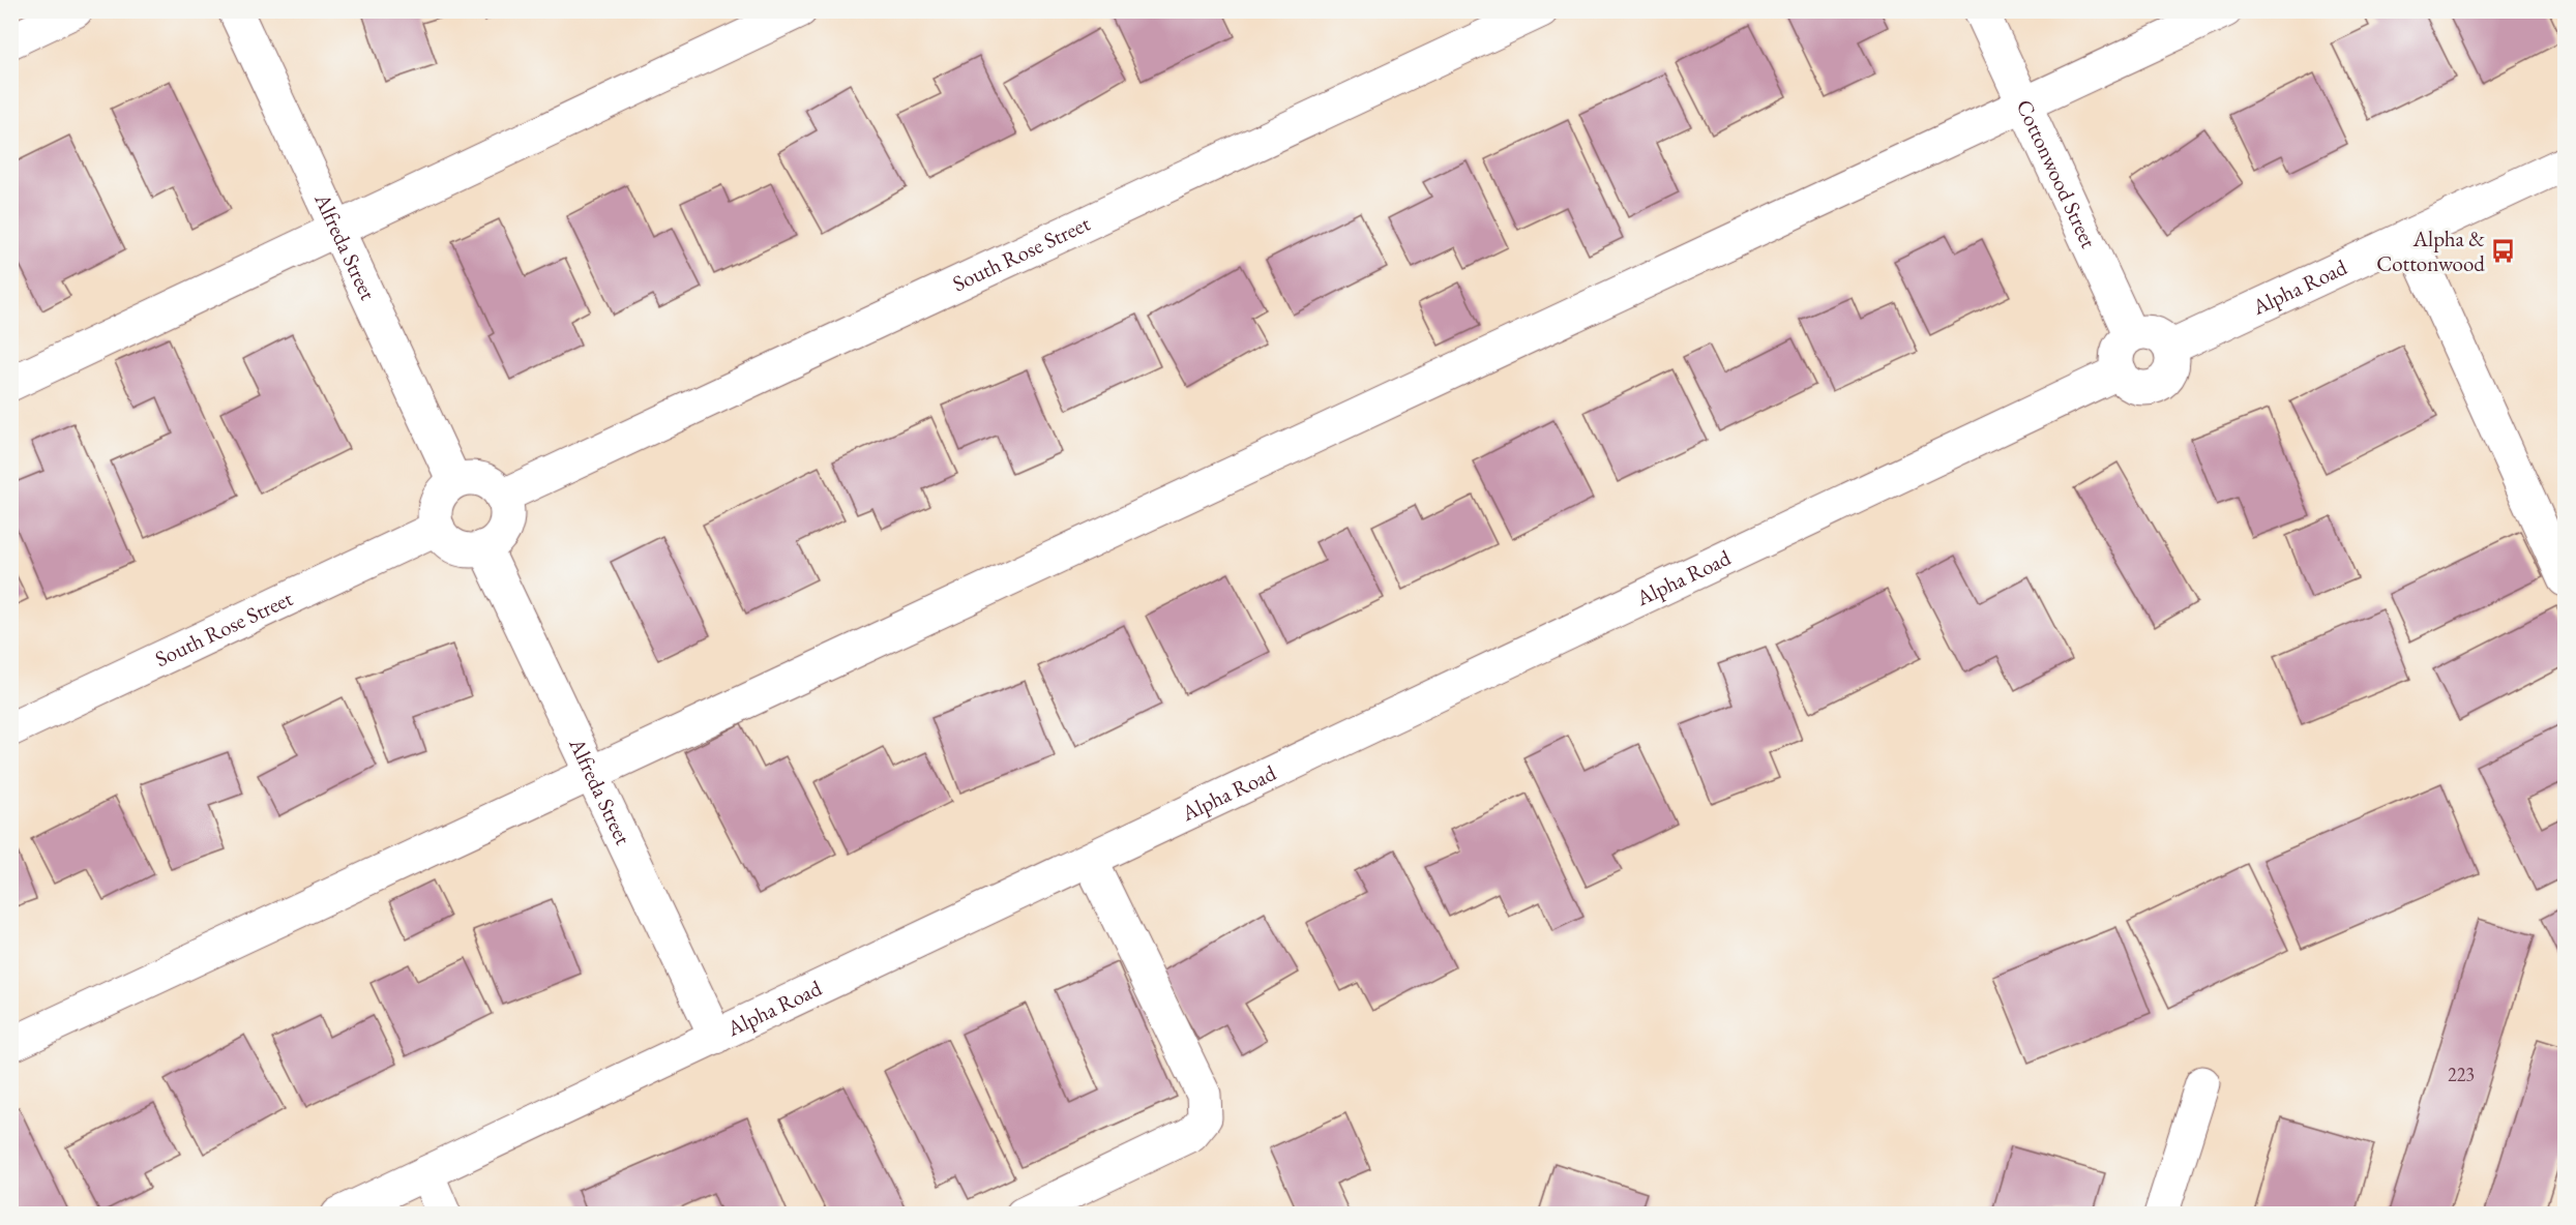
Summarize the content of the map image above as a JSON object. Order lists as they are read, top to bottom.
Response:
{
  "streets": {
    "street": [
      "Cottonwood Street",
      "Alfreda Street",
      "South Rose Street",
      "Alpha Road"
    ]
  },
  "crossings": [
    ["Cottonwood Street", "Alpha Road"],
    ["Alfreda Street", "South Rose Street"],
    ["Alfreda Street", "Alpha Road"]
  ],
  "places": {
    "bus stop": ["Alpha & Cottonwood"]
  },
  "house_numbers": ["223"]
}
